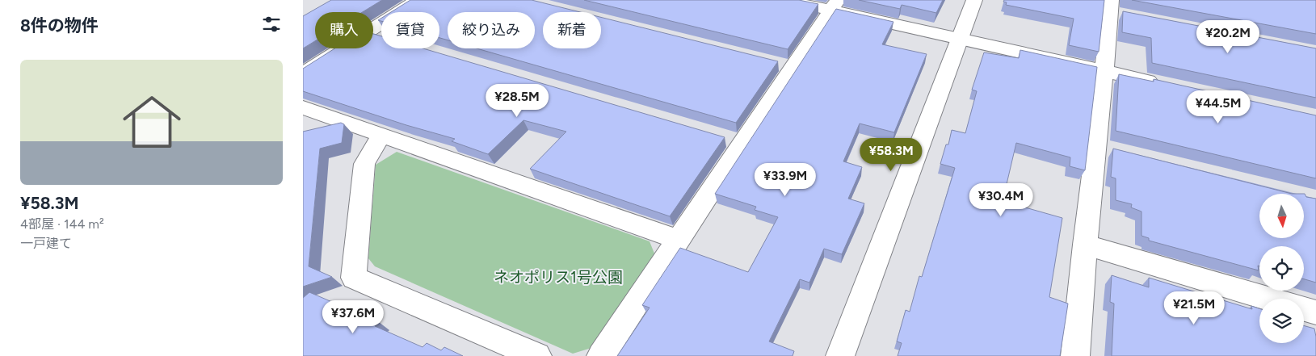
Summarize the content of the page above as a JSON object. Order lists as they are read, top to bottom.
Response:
{
  "parks": ["ネオポリス1号公園"],
  "north": "bottom",
  "page": {
    "heading": "8件の物件",
    "chip": [
      "購入",
      "賃貸",
      "絞り込み",
      "新着"
    ],
    "price": [
      "¥20.2M",
      "¥28.5M",
      "¥44.5M",
      "¥58.3M",
      "¥33.9M",
      "¥30.4M",
      "¥21.5M",
      "¥37.6M"
    ],
    "list": [
      {
        "name": "¥58.3M",
        "note": "4部屋 · 144 m² · 一戸建て"
      }
    ]
  }
}
